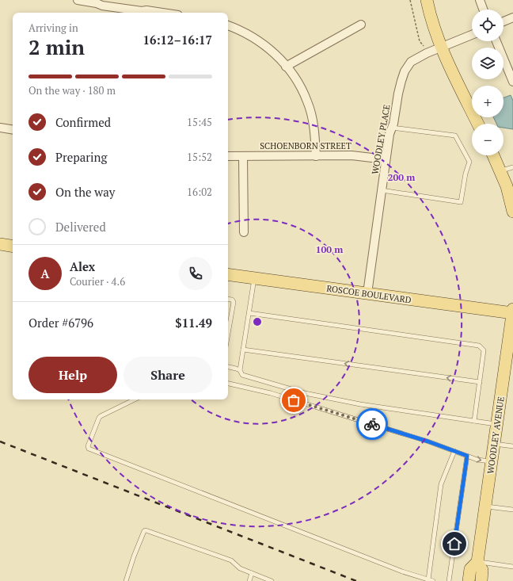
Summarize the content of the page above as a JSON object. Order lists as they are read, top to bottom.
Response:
{
  "streets": {
    "main road": ["ROSCOE BOULEVARD", "WOODLEY AVENUE"],
    "street": ["WOODLEY PLACE", "SCHOENBORN STREET"]
  },
  "crossings": [
    ["WOODLEY PLACE", "SCHOENBORN STREET"],
    ["WOODLEY PLACE", "ROSCOE BOULEVARD"],
    ["ROSCOE BOULEVARD", "WOODLEY AVENUE"]
  ],
  "page": {
    "map_buttons": ["+", "−"],
    "heading": ["2 min", "Arriving in", "16:12–16:17"],
    "panel": [
      "Alex",
      "Courier · 4.6",
      "Order #6796",
      "$11.49"
    ],
    "bar": "On the way · 180 m",
    "list": [
      ["Confirmed", "15:45"],
      ["Preparing", "15:52"],
      ["On the way", "16:02"],
      "Delivered"
    ],
    "round": "A",
    "buttons": ["Help", "Share"]
  },
  "rings": ["200 m", "100 m"]
}
